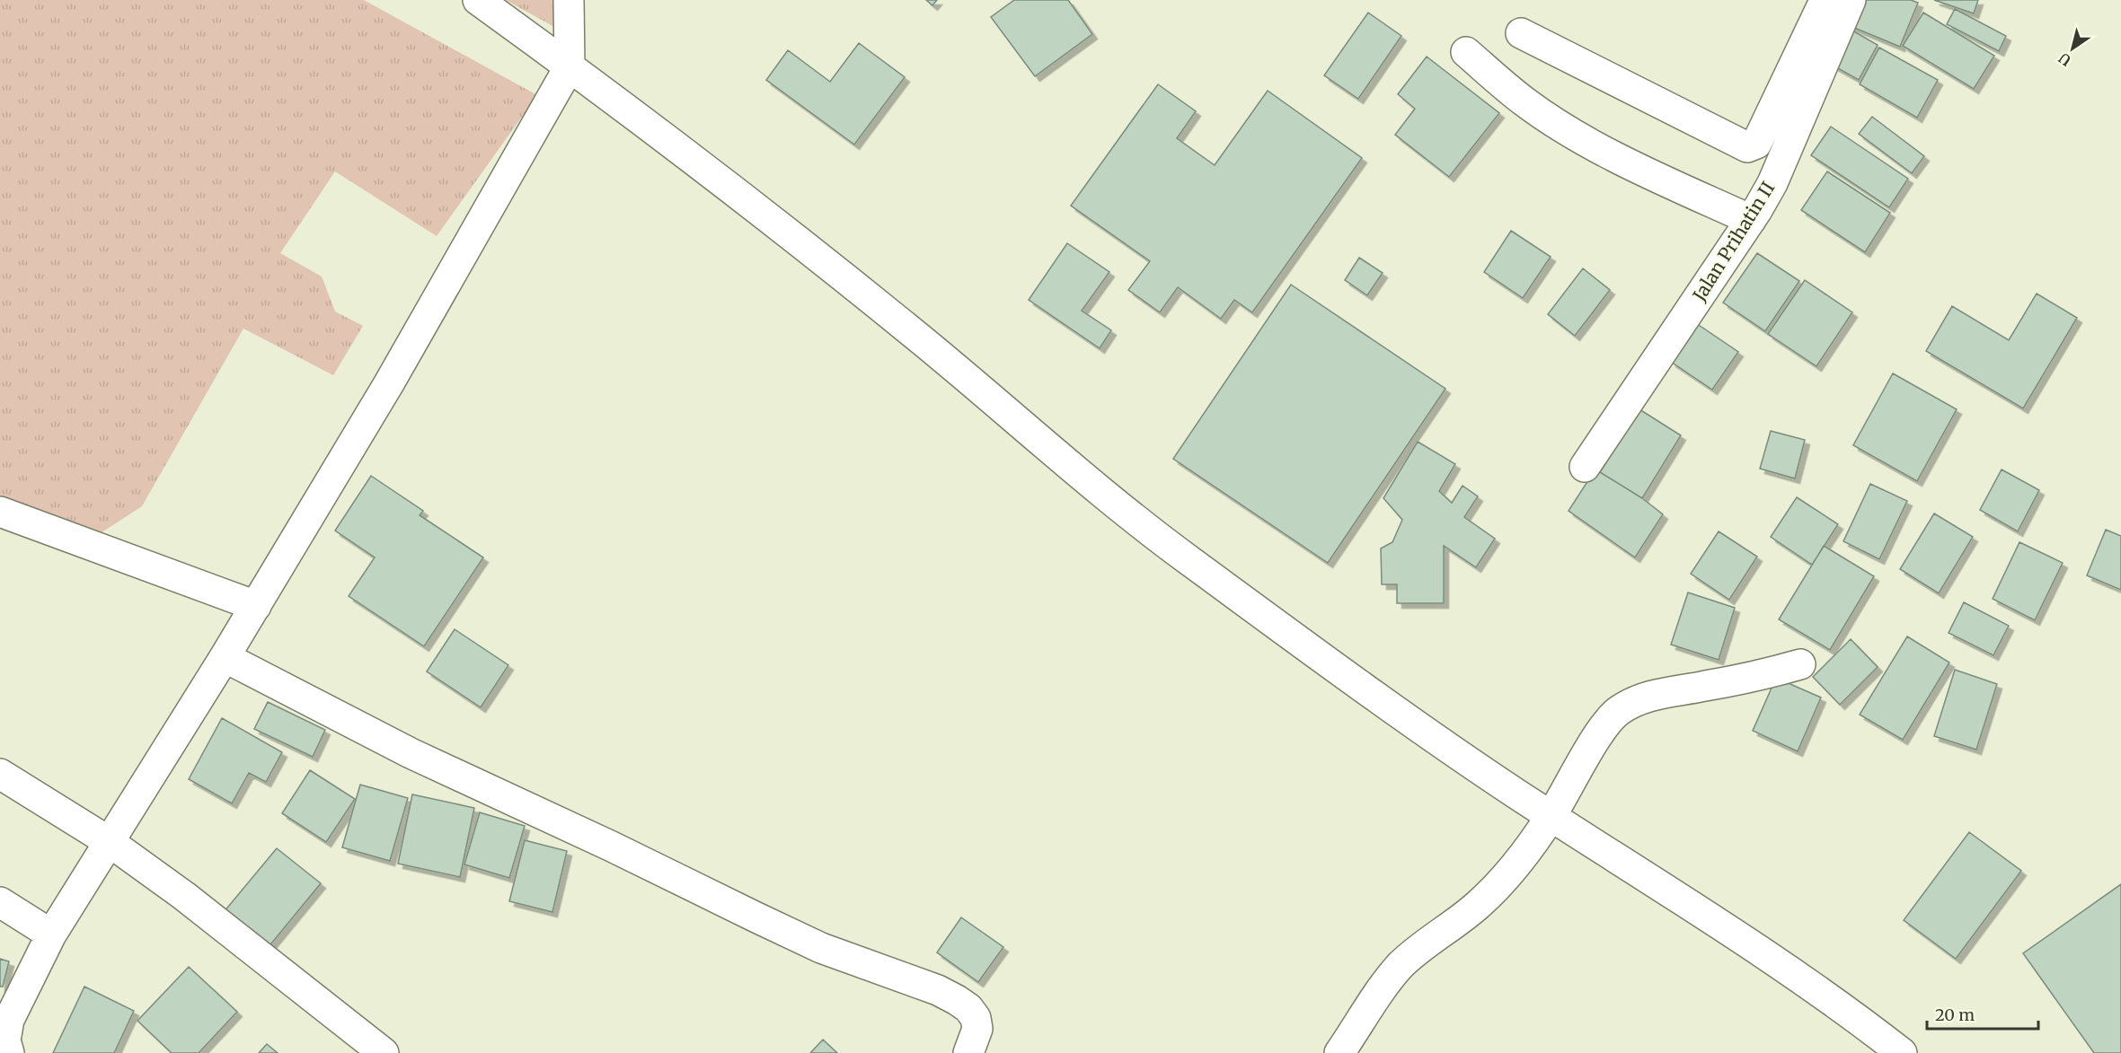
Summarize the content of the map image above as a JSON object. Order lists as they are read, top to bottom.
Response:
{
  "streets": {
    "street": ["Jalan Prihatin II"]
  },
  "scale_bar": "20 m",
  "north": "bottom left"
}
